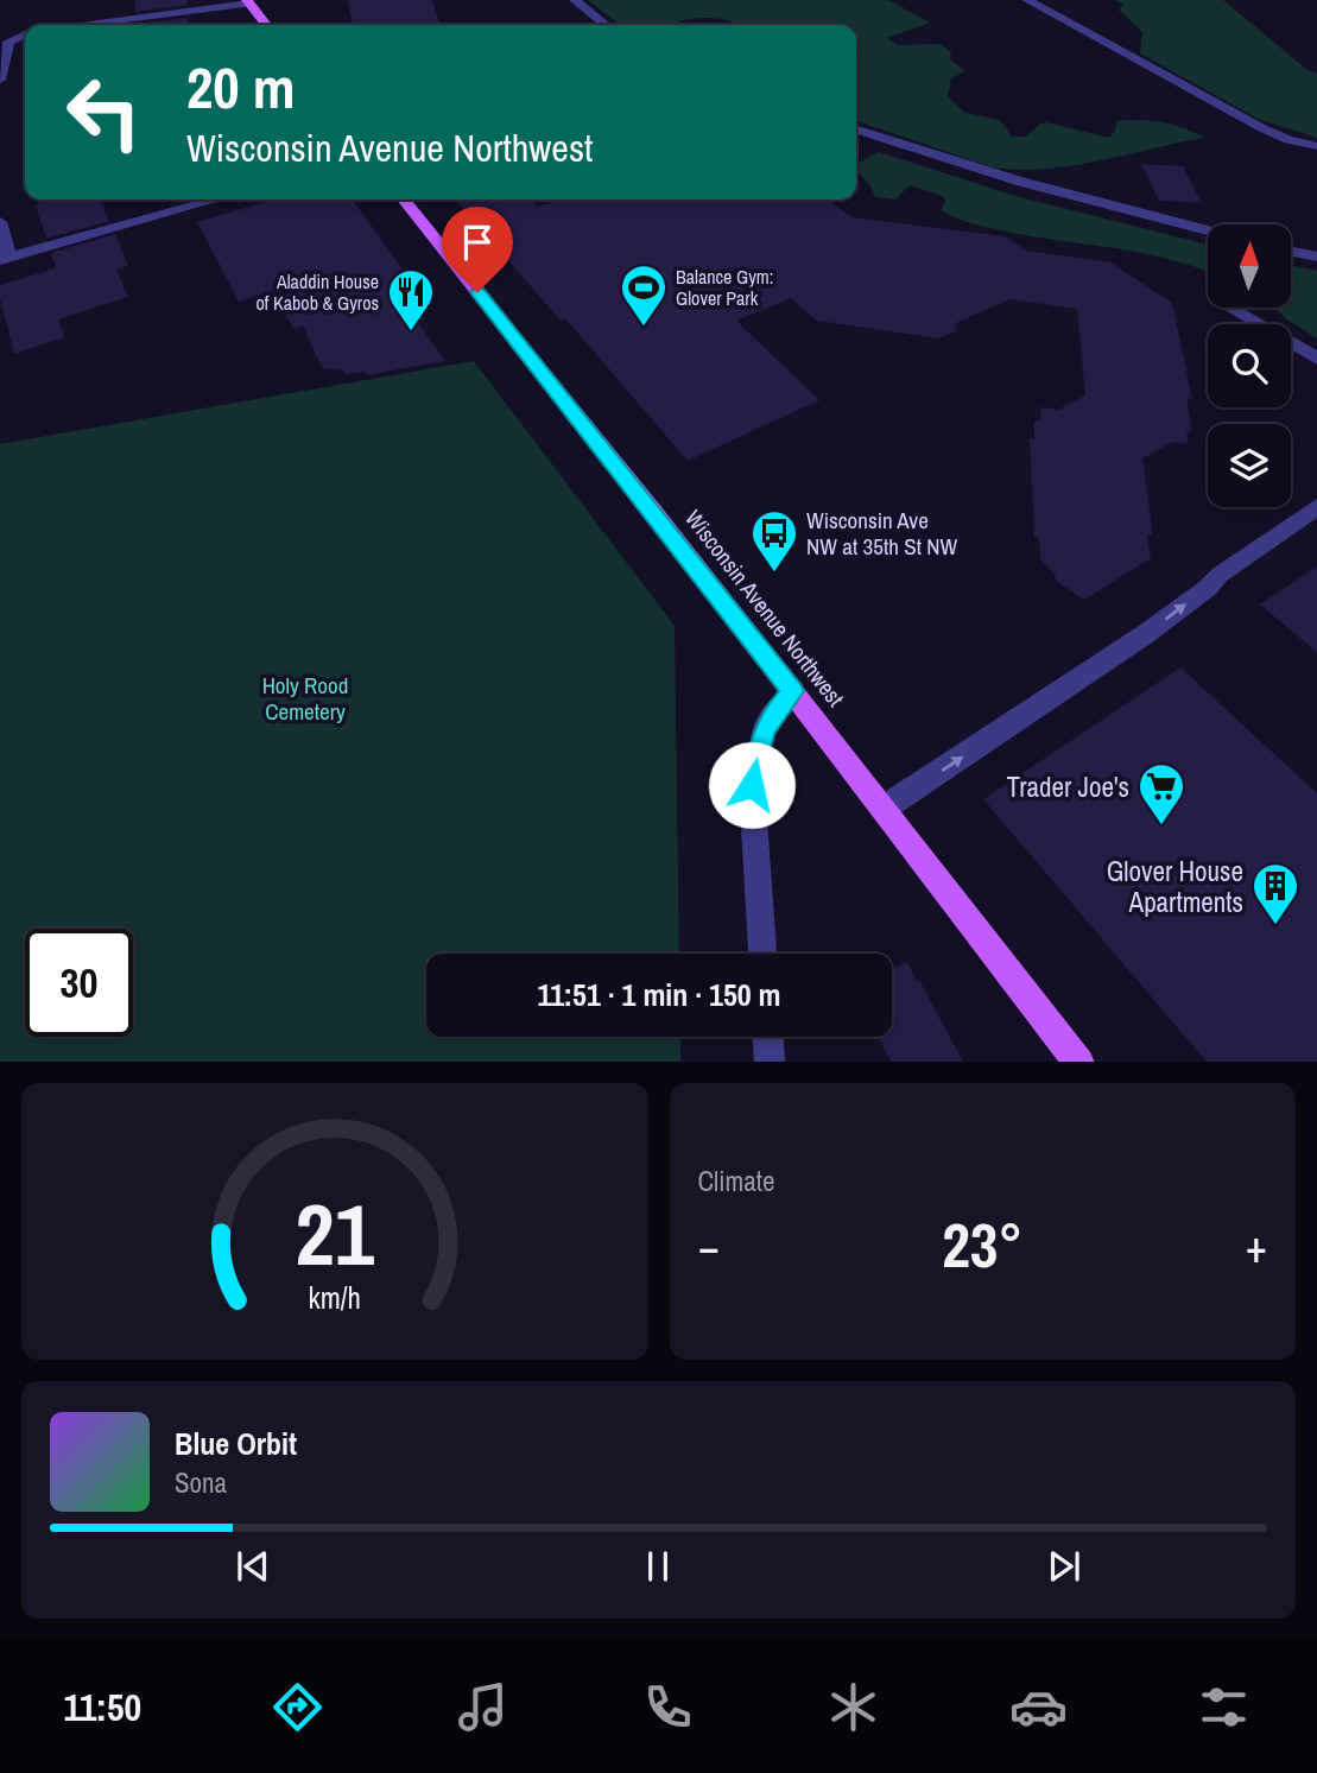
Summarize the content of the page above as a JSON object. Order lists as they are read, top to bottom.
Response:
{
  "streets": {
    "main road": ["Wisconsin Avenue Northwest"]
  },
  "parks": ["Holy Rood Cemetery"],
  "places": {
    "sports": ["Balance Gym: Glover Park"],
    "restaurant": ["Aladdin House of Kabob & Gyros"],
    "bus stop": ["Wisconsin Ave NW at 35th St NW"],
    "supermarket": ["Trader Joe's"],
    "building": ["Glover House Apartments"]
  },
  "north": "top",
  "page": {
    "turn": ["20 m", "Wisconsin Avenue Northwest"],
    "limit": "30",
    "trip": "11:51 · 1 min · 150 m",
    "tile": "Climate",
    "heat": ["−", "23°", "+"],
    "song": ["Blue Orbit", "Sona"],
    "tabs": "11:50",
    "gauge": ["21", "km/h"]
  }
}
